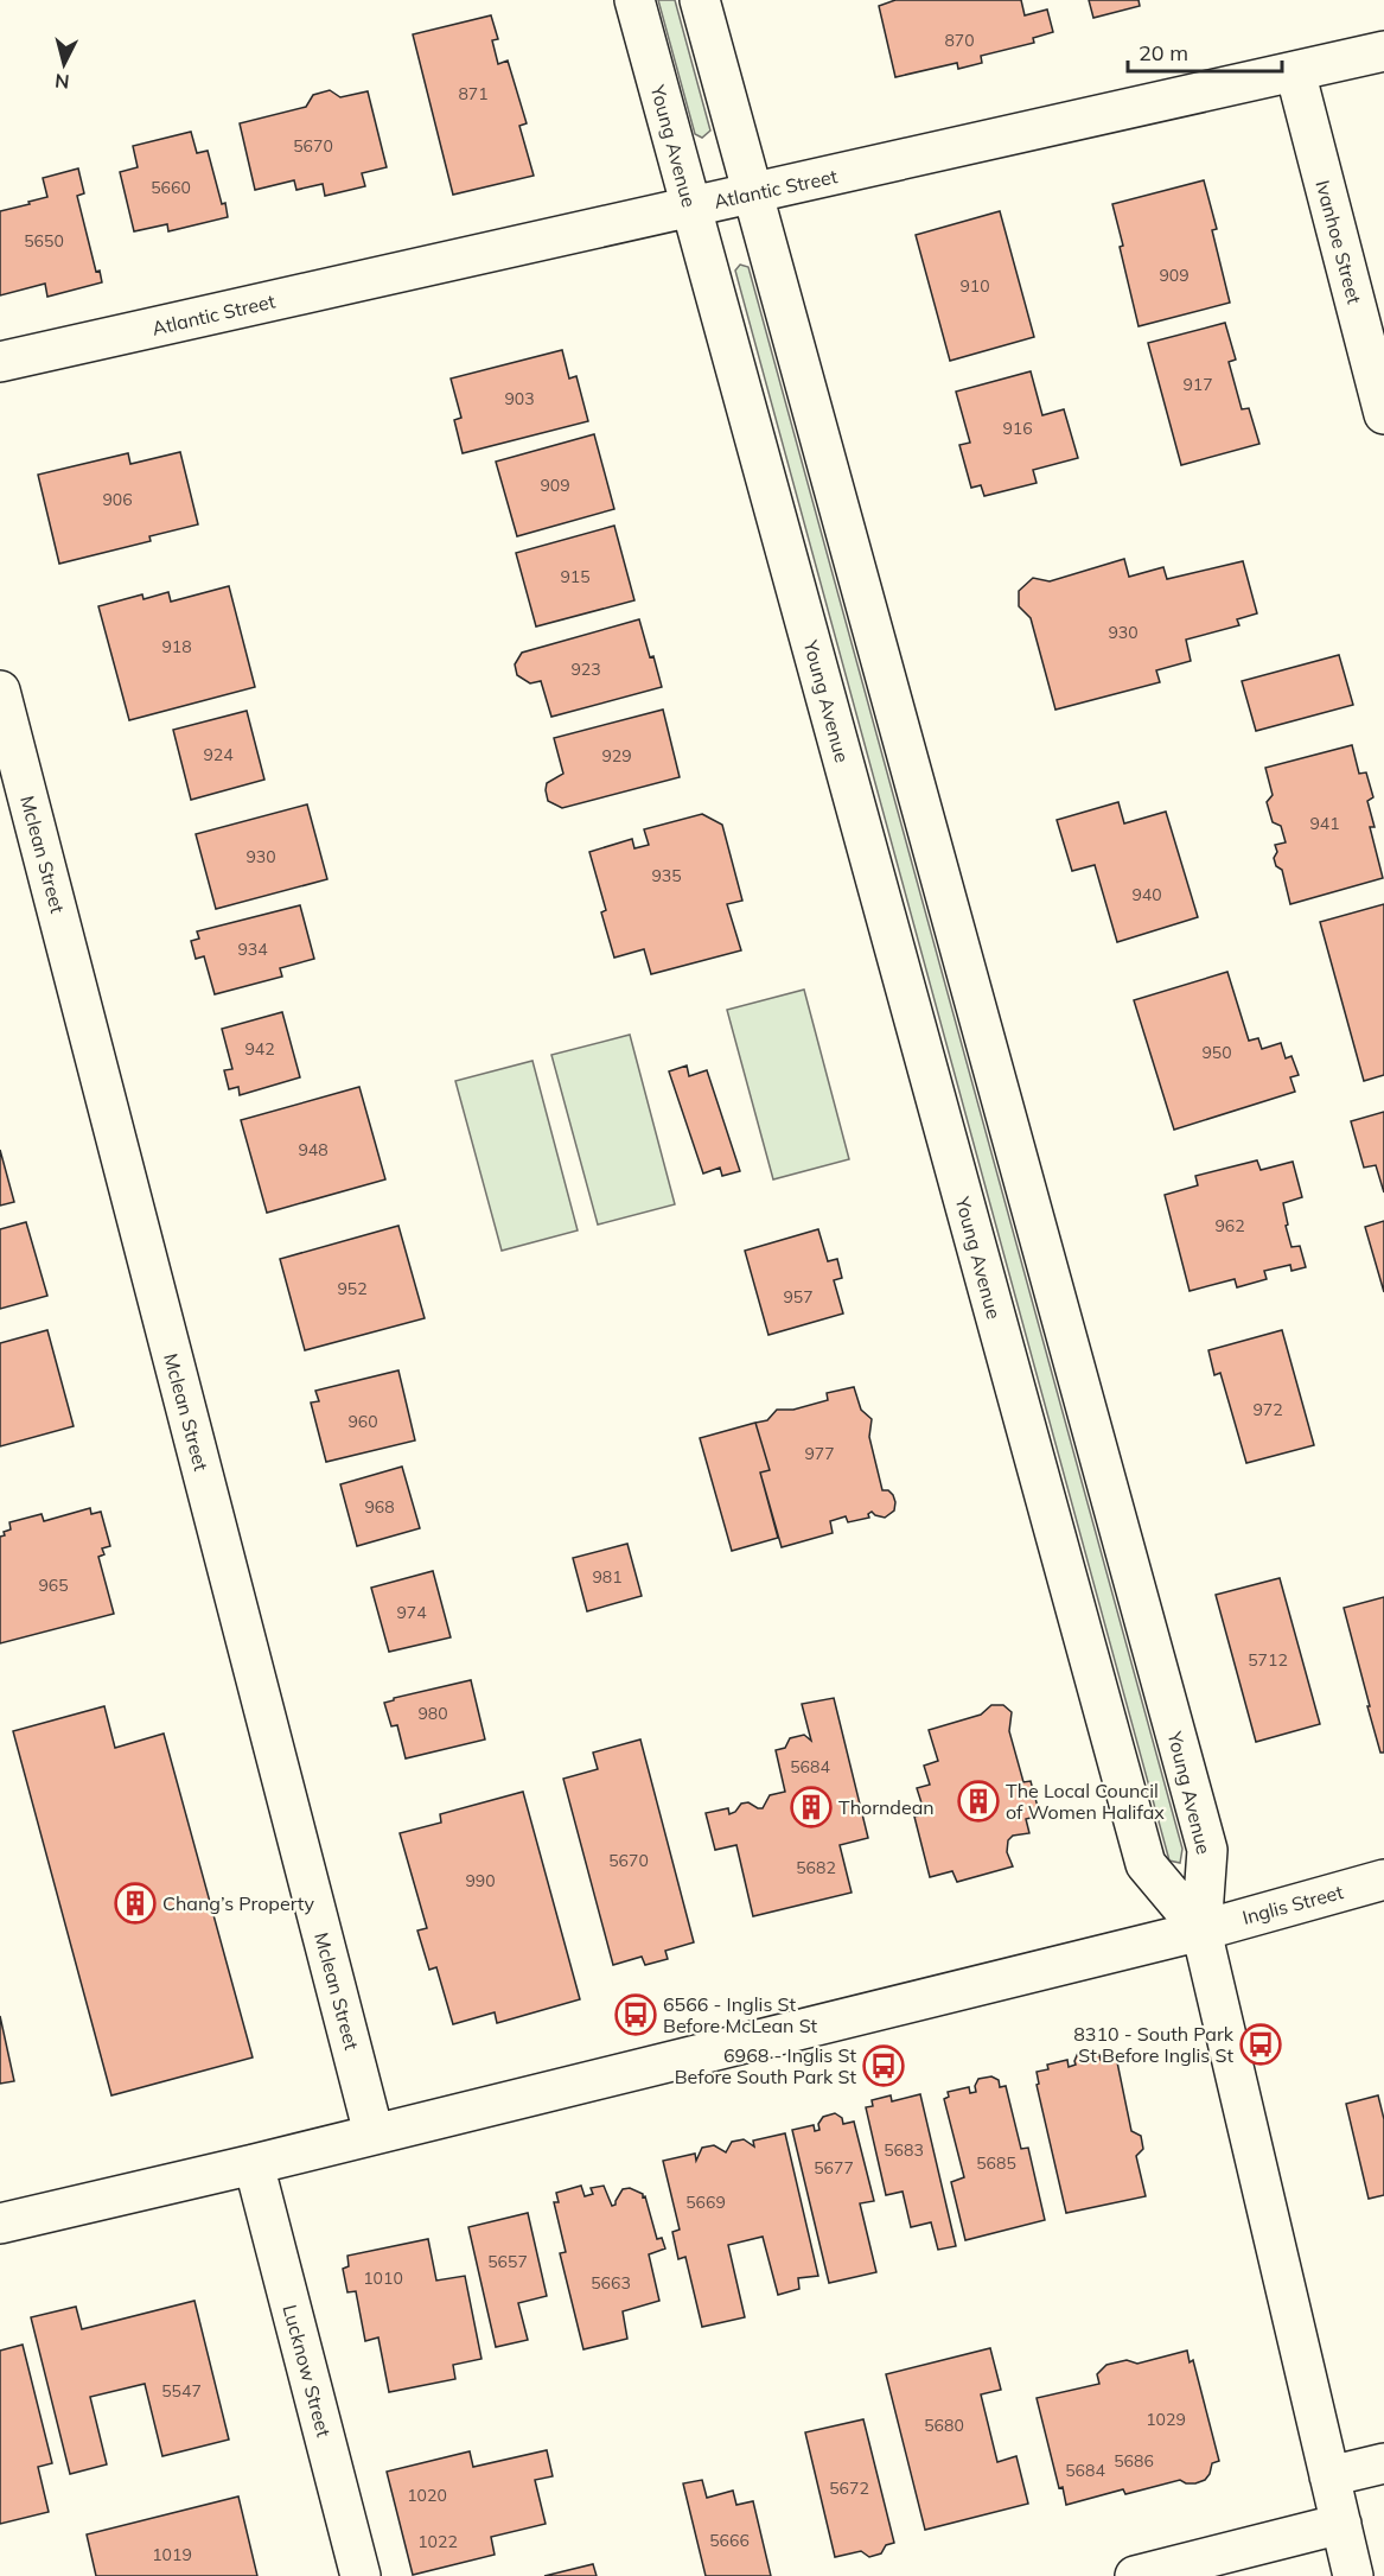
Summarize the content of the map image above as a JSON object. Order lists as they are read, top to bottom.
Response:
{
  "streets": {
    "street": [
      "Young Avenue",
      "Atlantic Street",
      "Ivanhoe Street",
      "Mclean Street",
      "Inglis Street",
      "Lucknow Street"
    ]
  },
  "crossings": [
    ["Young Avenue", "Atlantic Street"],
    ["Young Avenue", "Inglis Street"],
    ["Atlantic Street", "Ivanhoe Street"],
    ["Mclean Street", "Inglis Street"],
    ["Inglis Street", "Lucknow Street"]
  ],
  "places": {
    "building": ["The Local Council of Women Halifax", "Thorndean", "Chang’s Property"],
    "bus stop": ["6566 - Inglis St Before McLean St", "8310 - South Park St Before Inglis St", "6968 - Inglis St Before South Park St"]
  },
  "house_numbers": [
    "870",
    "871",
    "5670",
    "5660",
    "5650",
    "909",
    "910",
    "917",
    "903",
    "916",
    "909",
    "906",
    "915",
    "930",
    "918",
    "923",
    "924",
    "929",
    "941",
    "930",
    "935",
    "940",
    "934",
    "942",
    "950",
    "948",
    "962",
    "952",
    "957",
    "972",
    "960",
    "977",
    "968",
    "981",
    "965",
    "974",
    "5712",
    "980",
    "5684",
    "5670",
    "5682",
    "990",
    "5683",
    "5685",
    "5677",
    "5669",
    "5657",
    "1010",
    "5663",
    "5547",
    "1029",
    "5680",
    "5686",
    "5684",
    "5672",
    "1020",
    "5666",
    "1022",
    "1019"
  ],
  "scale_bar": "20 m",
  "north": "bottom"
}
